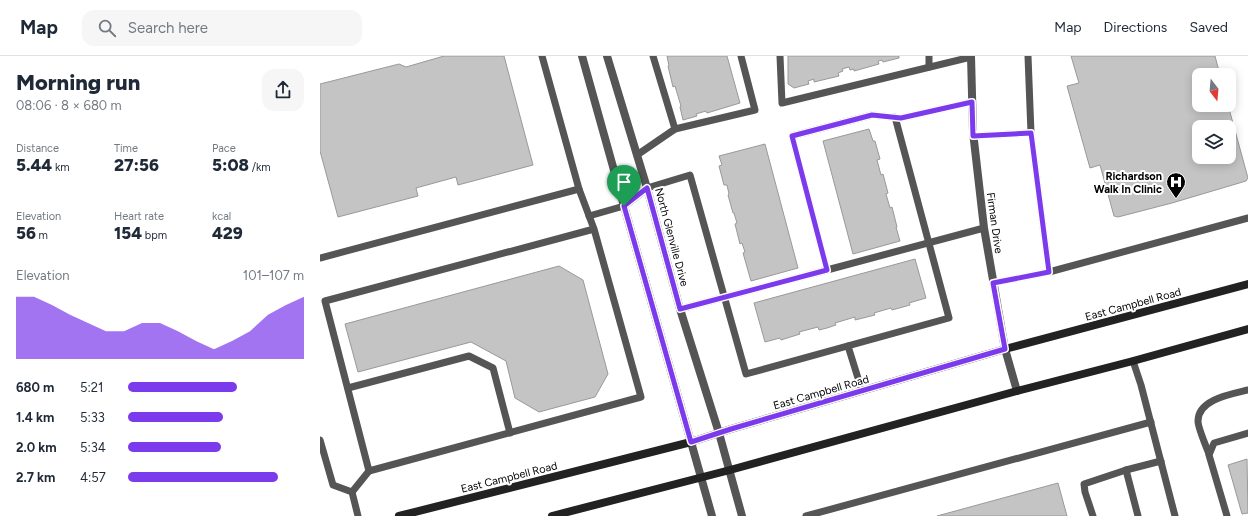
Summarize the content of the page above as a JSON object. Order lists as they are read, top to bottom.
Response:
{
  "streets": {
    "main road": ["East Campbell Road"],
    "street": ["Firman Drive", "North Glenville Drive"]
  },
  "crossings": [
    ["Firman Drive", "East Campbell Road"],
    ["North Glenville Drive", "East Campbell Road"]
  ],
  "places": {
    "hospital": ["Richardson Walk In Clinic"]
  },
  "north": "bottom",
  "page": {
    "header": "Map",
    "search": "Search here",
    "nav": ["Map", "Directions", "Saved"],
    "heading": ["Morning run", "08:06 · 8 × 680 m"],
    "stats": [
      ["Distance", "5.44 km"],
      ["Time", "27:56"],
      ["Pace", "5:08 /km"],
      ["Elevation", "56 m"],
      ["Heart rate", "154 bpm"],
      ["kcal", "429"]
    ],
    "chart": ["Elevation", "101–107 m"],
    "list": [
      {
        "name": "680 m",
        "note": "5:21"
      },
      {
        "name": "1.4 km",
        "note": "5:33"
      },
      {
        "name": "2.0 km",
        "note": "5:34"
      },
      {
        "name": "2.7 km",
        "note": "4:57"
      }
    ]
  }
}
